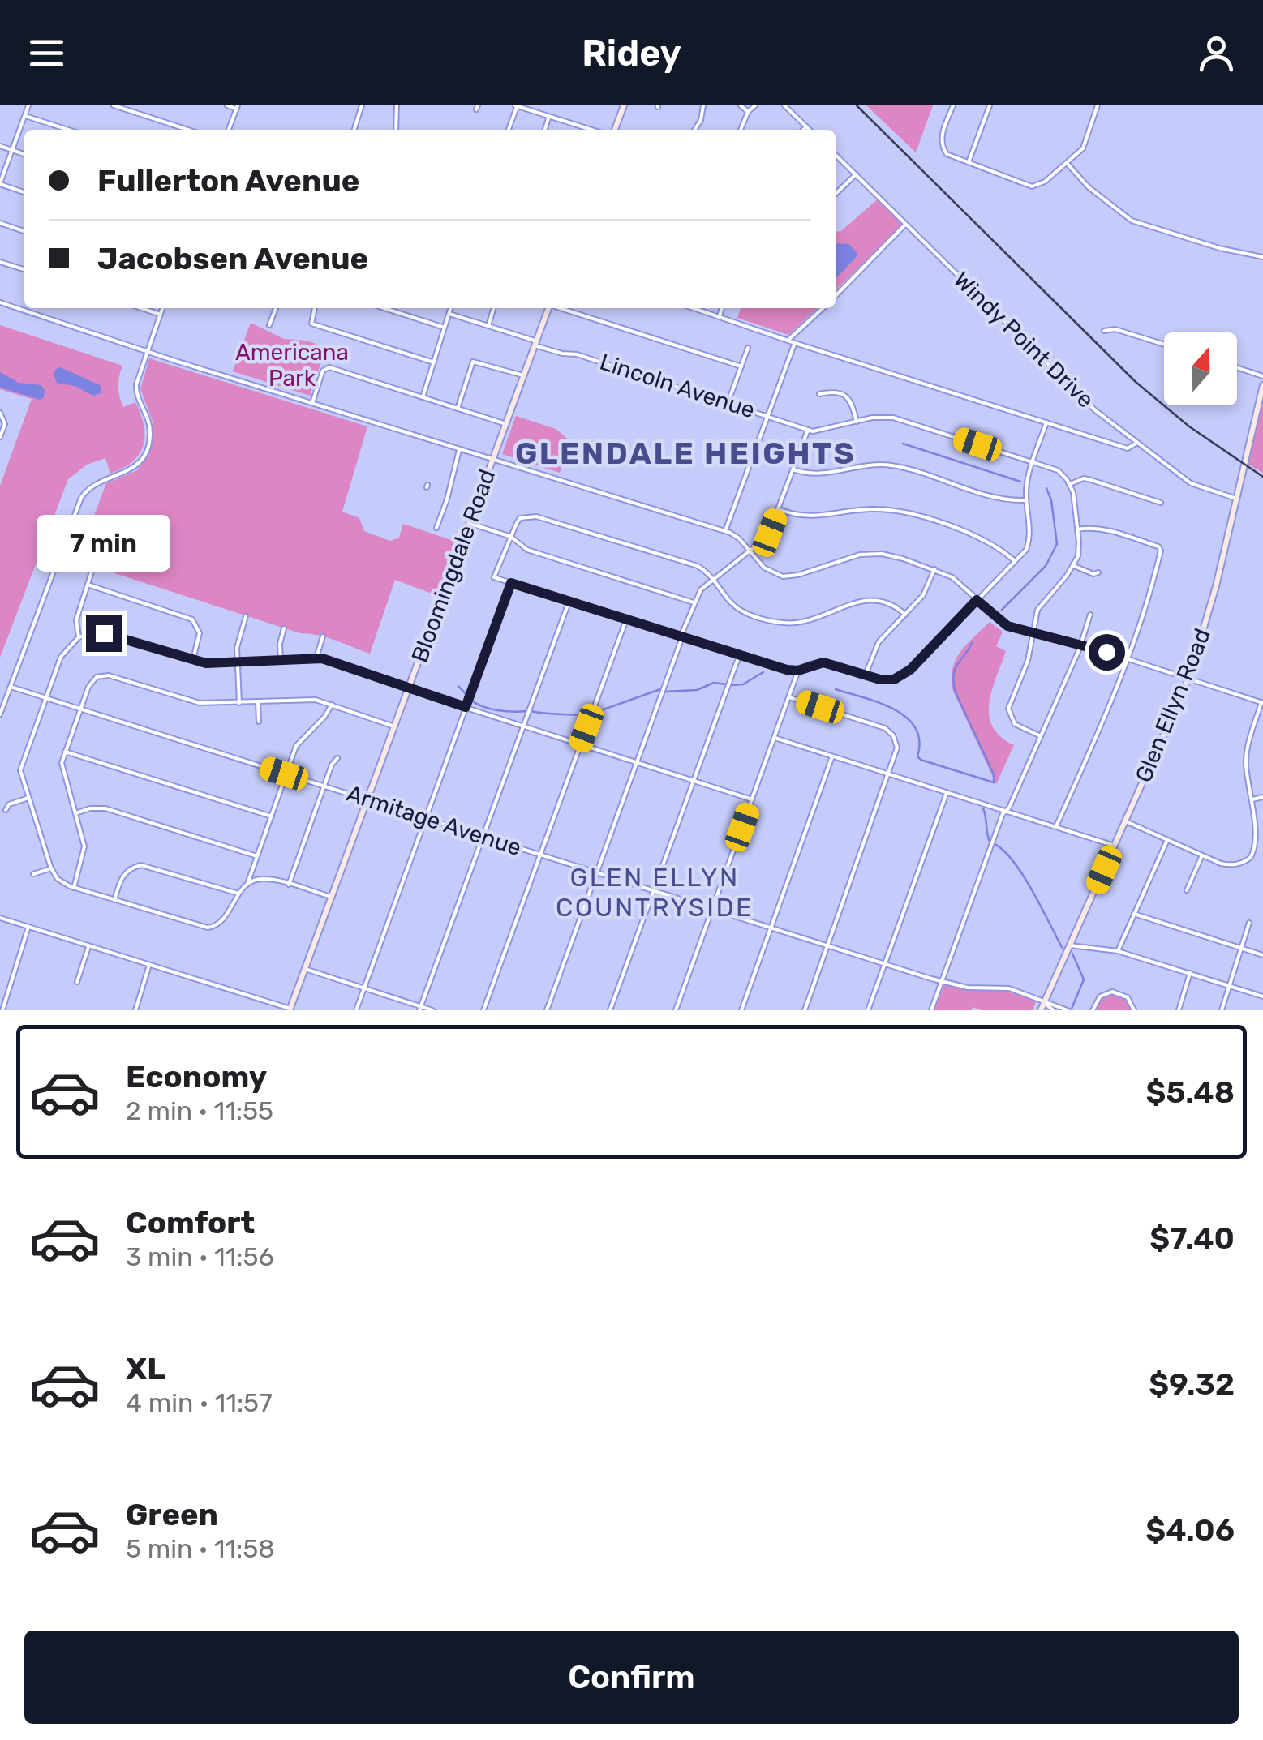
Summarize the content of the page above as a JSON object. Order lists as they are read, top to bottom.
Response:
{
  "streets": {
    "main road": ["Bloomingdale Road", "Glen Ellyn Road"],
    "street": ["Windy Point Drive", "Lincoln Avenue", "Armitage Avenue"]
  },
  "crossings": [
    ["Windy Point Drive", "Glen Ellyn Road"],
    ["Lincoln Avenue", "Bloomingdale Road"],
    ["Bloomingdale Road", "Armitage Avenue"],
    ["Glen Ellyn Road", "Armitage Avenue"]
  ],
  "districts": ["GLENDALE HEIGHTS", "GLEN ELLYN COUNTRYSIDE"],
  "parks": ["Americana Park"],
  "north": "top",
  "page": {
    "header": "Ridey",
    "banner": ["Fullerton Avenue", "Jacobsen Avenue"],
    "bubble": "7 min",
    "list": [
      {
        "name": "Economy",
        "note": "2 min · 11:55",
        "value": "$5.48"
      },
      {
        "name": "Comfort",
        "note": "3 min · 11:56",
        "value": "$7.40"
      },
      {
        "name": "XL",
        "note": "4 min · 11:57",
        "value": "$9.32"
      },
      {
        "name": "Green",
        "note": "5 min · 11:58",
        "value": "$4.06"
      }
    ],
    "buttons": "Confirm"
  }
}
